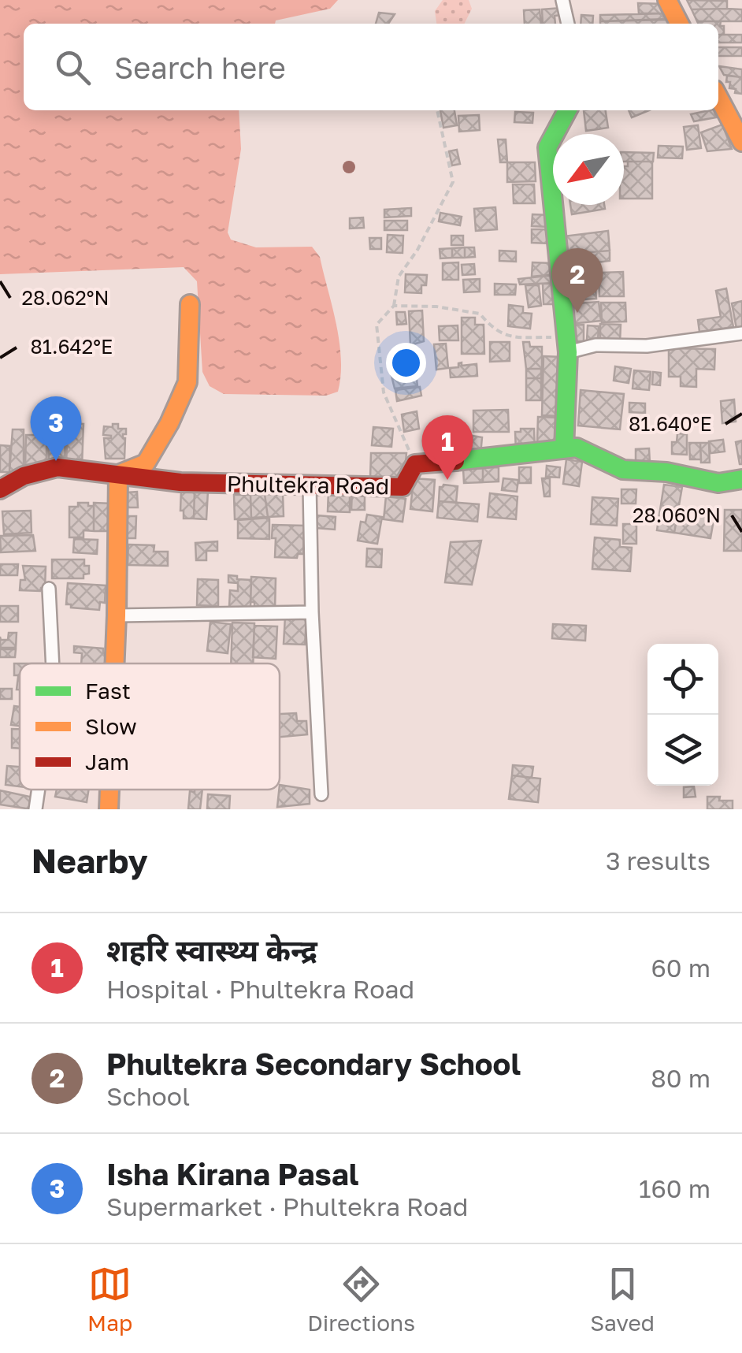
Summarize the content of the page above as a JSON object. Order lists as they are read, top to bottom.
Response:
{
  "streets": {
    "street": ["Phultekra Road"]
  },
  "legend": ["Fast", "Slow", "Jam"],
  "north": "bottom left",
  "page": {
    "search": "Search here",
    "pins": ["2", "3", "1"],
    "heading": ["Nearby", "3 results"],
    "list": [
      {
        "mark": "1",
        "name": "शहरि स्वास्थ्य केन्द्र",
        "note": "Hospital · Phultekra Road",
        "value": "60 m"
      },
      {
        "mark": "2",
        "name": "Phultekra Secondary School",
        "note": "School",
        "value": "80 m"
      },
      {
        "mark": "3",
        "name": "Isha Kirana Pasal",
        "note": "Supermarket · Phultekra Road",
        "value": "160 m"
      }
    ],
    "nav": ["Map", "Directions", "Saved"]
  },
  "coordinates": [
    "28.062°N",
    "81.642°E",
    "81.640°E",
    "28.060°N"
  ]
}
